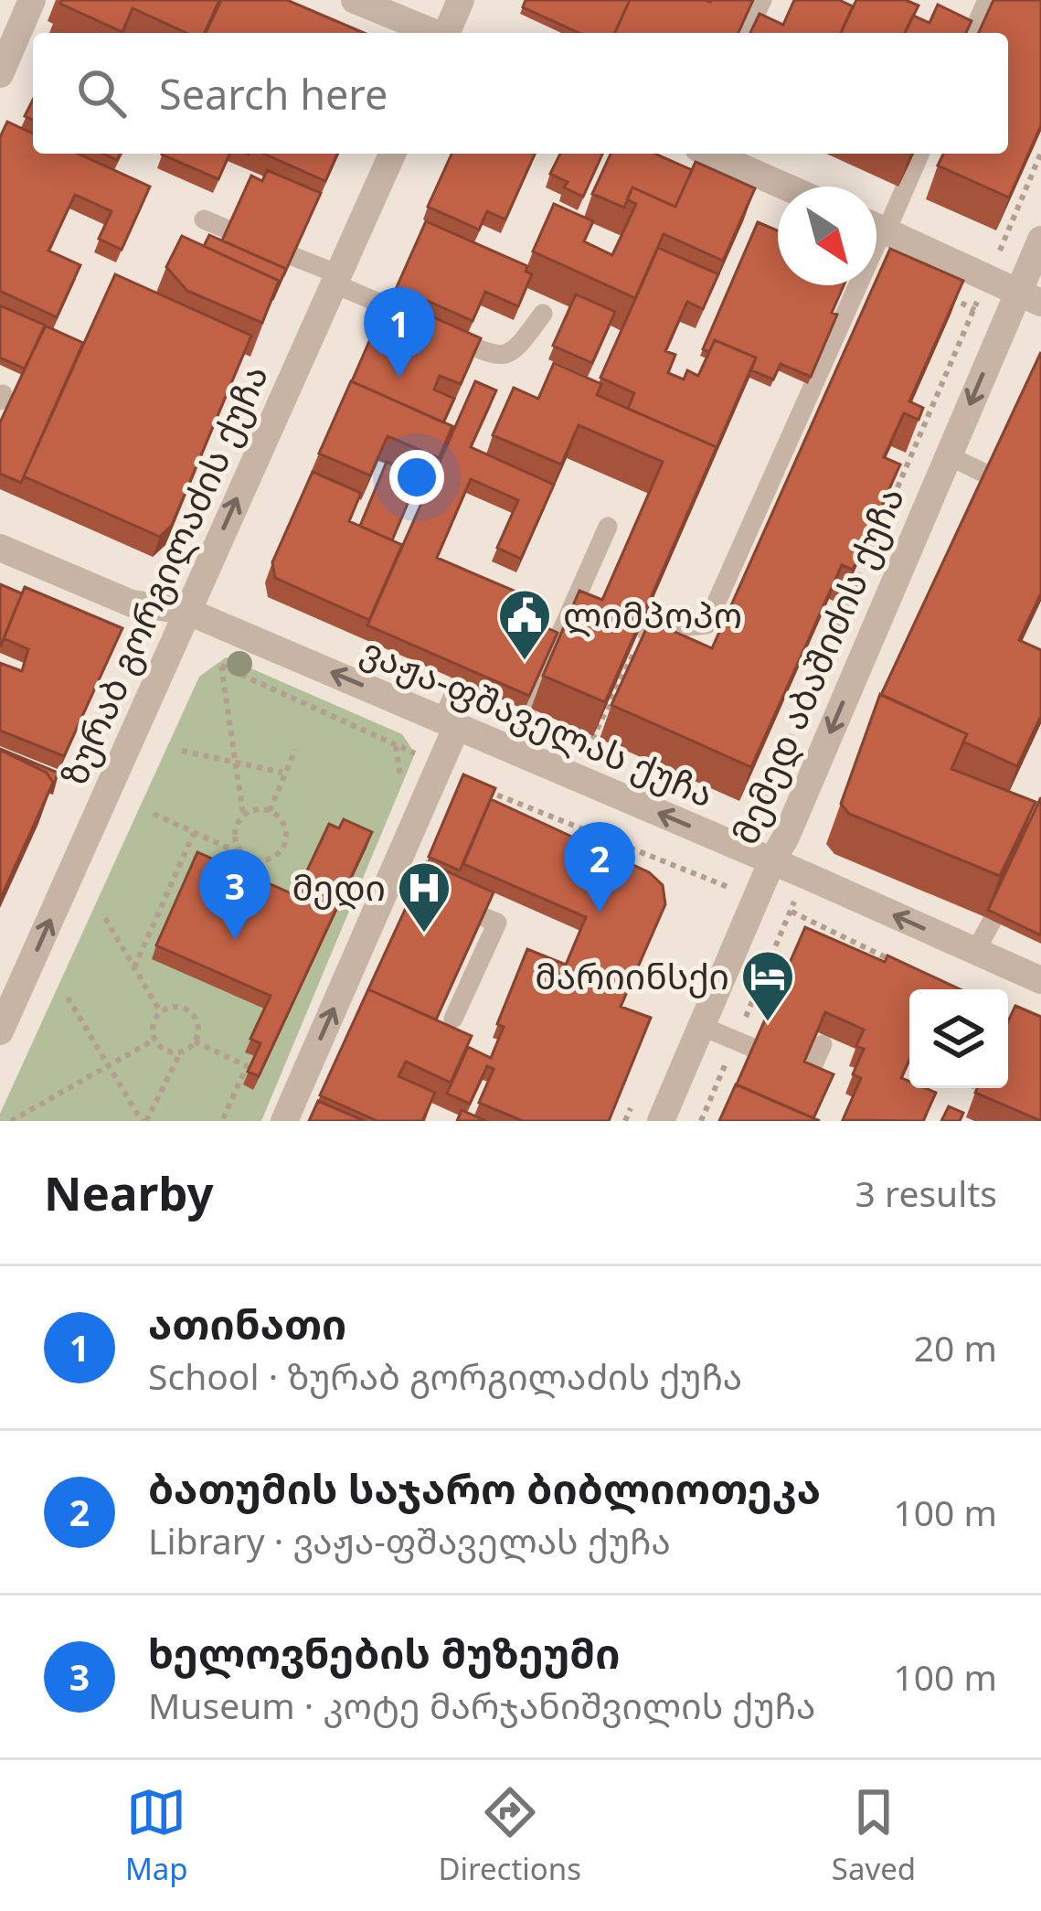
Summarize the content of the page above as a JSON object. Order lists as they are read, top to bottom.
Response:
{
  "streets": {
    "street": ["ზურაბ გორგილაძის ქუჩა", "მემედ აბაშიძის ქუჩა", "ვაჟა-ფშაველას ქუჩა"]
  },
  "crossings": [
    ["ზურაბ გორგილაძის ქუჩა", "ვაჟა-ფშაველას ქუჩა"],
    ["მემედ აბაშიძის ქუჩა", "ვაჟა-ფშაველას ქუჩა"]
  ],
  "one_way": ["ზურაბ გორგილაძის ქუჩა", "მემედ აბაშიძის ქუჩა", "ვაჟა-ფშაველას ქუჩა"],
  "places": {
    "public building": ["ლიმპოპო"],
    "hospital": ["მედი"],
    "hotel": ["მარიინსქი"]
  },
  "north": "bottom right",
  "page": {
    "search": "Search here",
    "pins": ["1", "2", "3"],
    "heading": ["Nearby", "3 results"],
    "list": [
      {
        "mark": "1",
        "name": "ათინათი",
        "note": "School · ზურაბ გორგილაძის ქუჩა",
        "value": "20 m"
      },
      {
        "mark": "2",
        "name": "ბათუმის საჯარო ბიბლიოთეკა",
        "note": "Library · ვაჟა-ფშაველას ქუჩა",
        "value": "100 m"
      },
      {
        "mark": "3",
        "name": "ხელოვნების მუზეუმი",
        "note": "Museum · კოტე მარჯანიშვილის ქუჩა",
        "value": "100 m"
      }
    ],
    "nav": ["Map", "Directions", "Saved"]
  }
}
